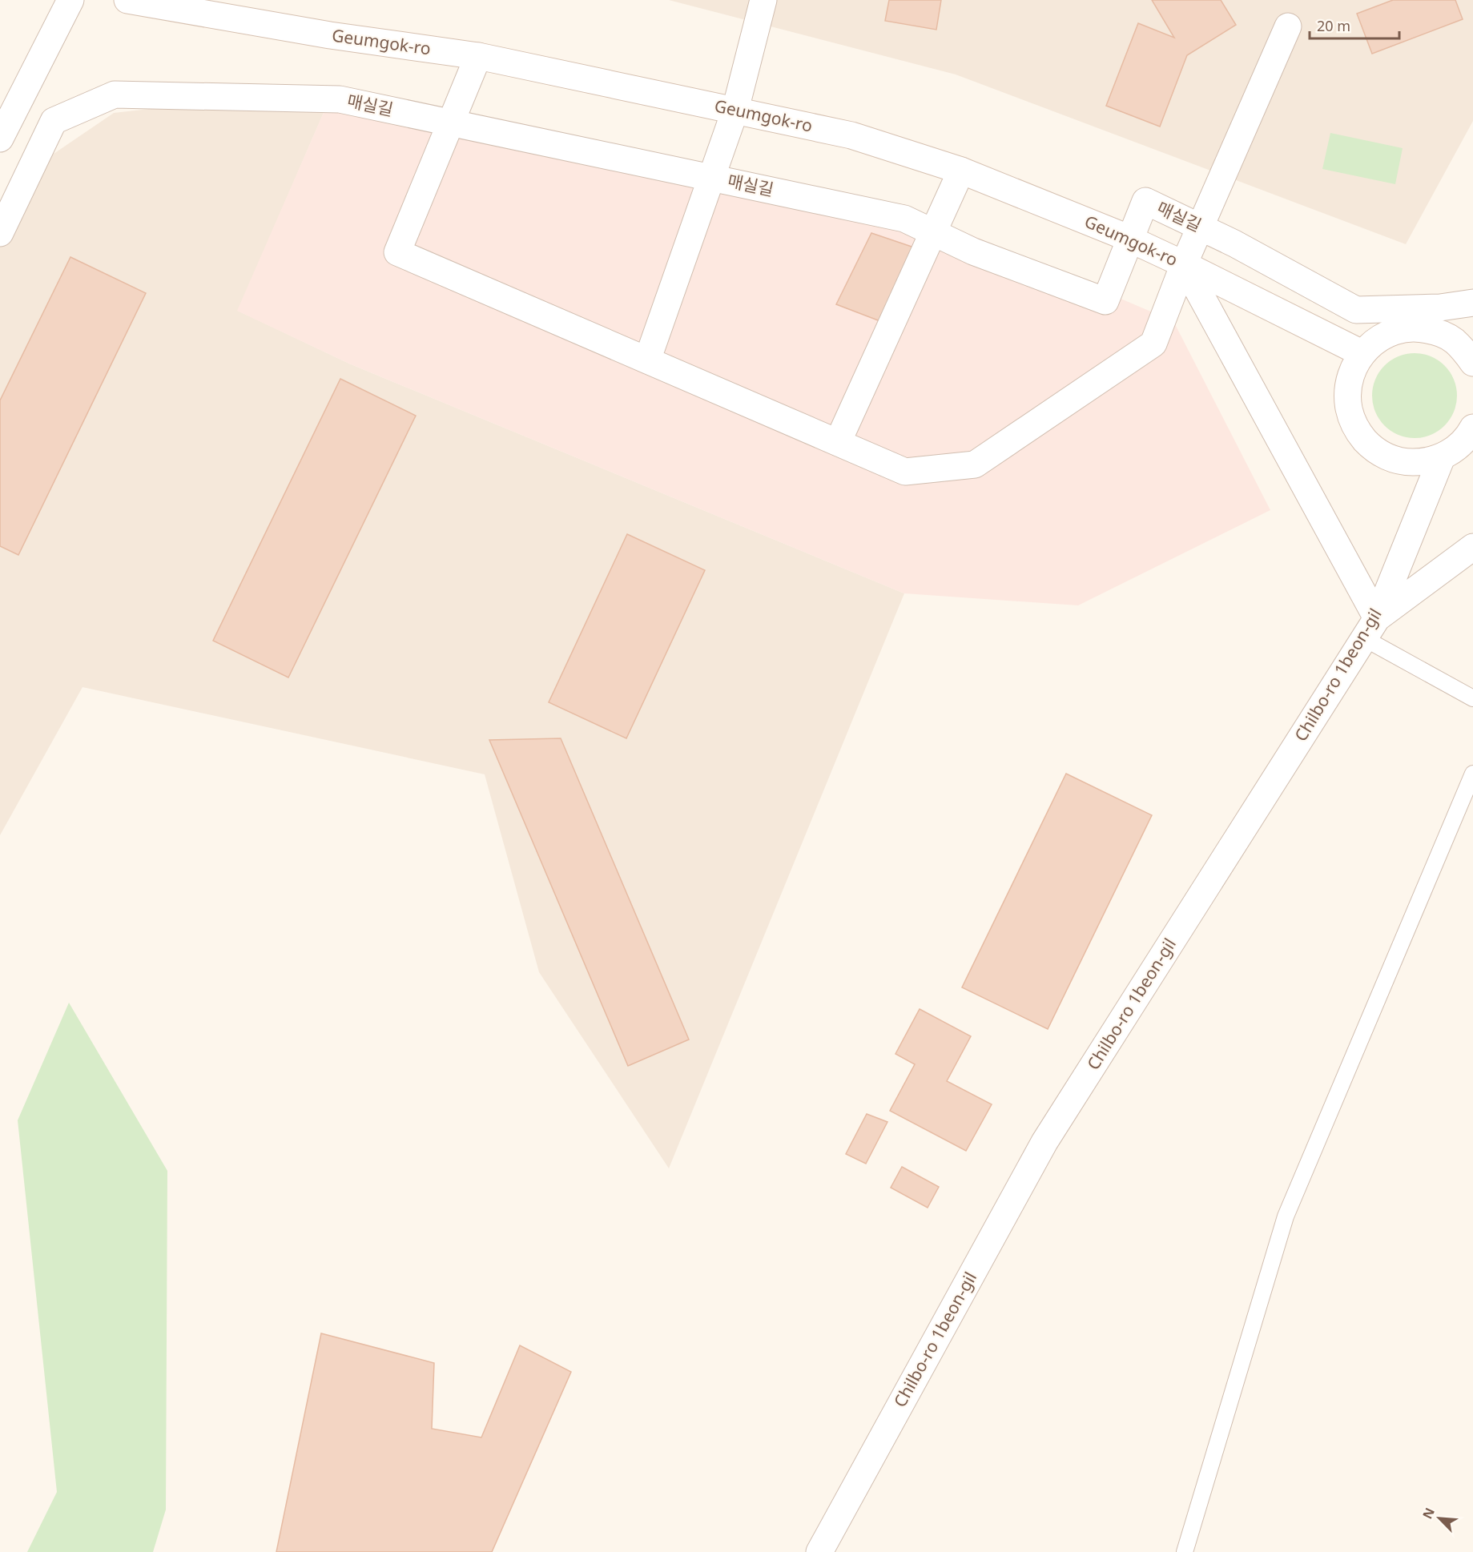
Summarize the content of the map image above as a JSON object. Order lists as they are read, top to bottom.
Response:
{
  "streets": {
    "street": ["Geumgok-ro", "매실길", "Chilbo-ro 1beon-gil"]
  },
  "crossings": [
    ["Geumgok-ro", "매실길"]
  ],
  "scale_bar": "20 m",
  "north": "top left"
}
